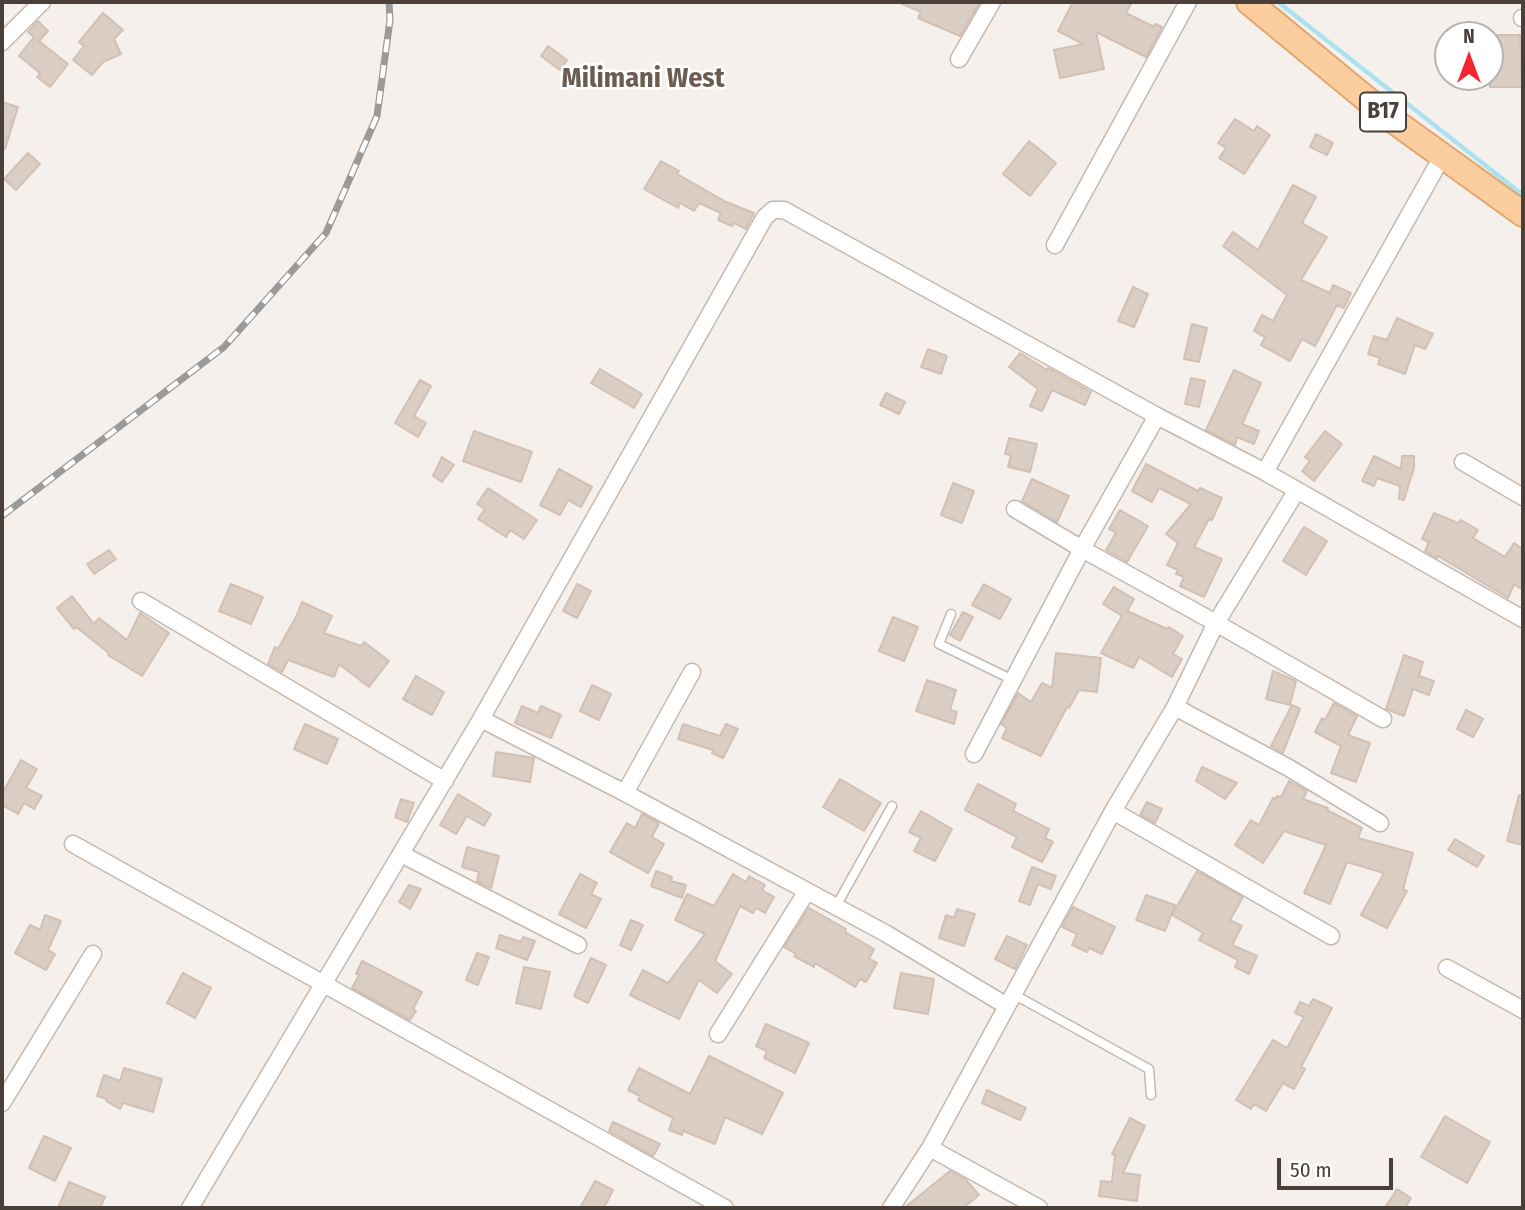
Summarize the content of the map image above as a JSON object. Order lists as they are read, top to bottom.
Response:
{
  "streets": {
    "main road": ["B17"]
  },
  "districts": ["Milimani West"],
  "scale_bar": "50 m",
  "north": "top"
}
